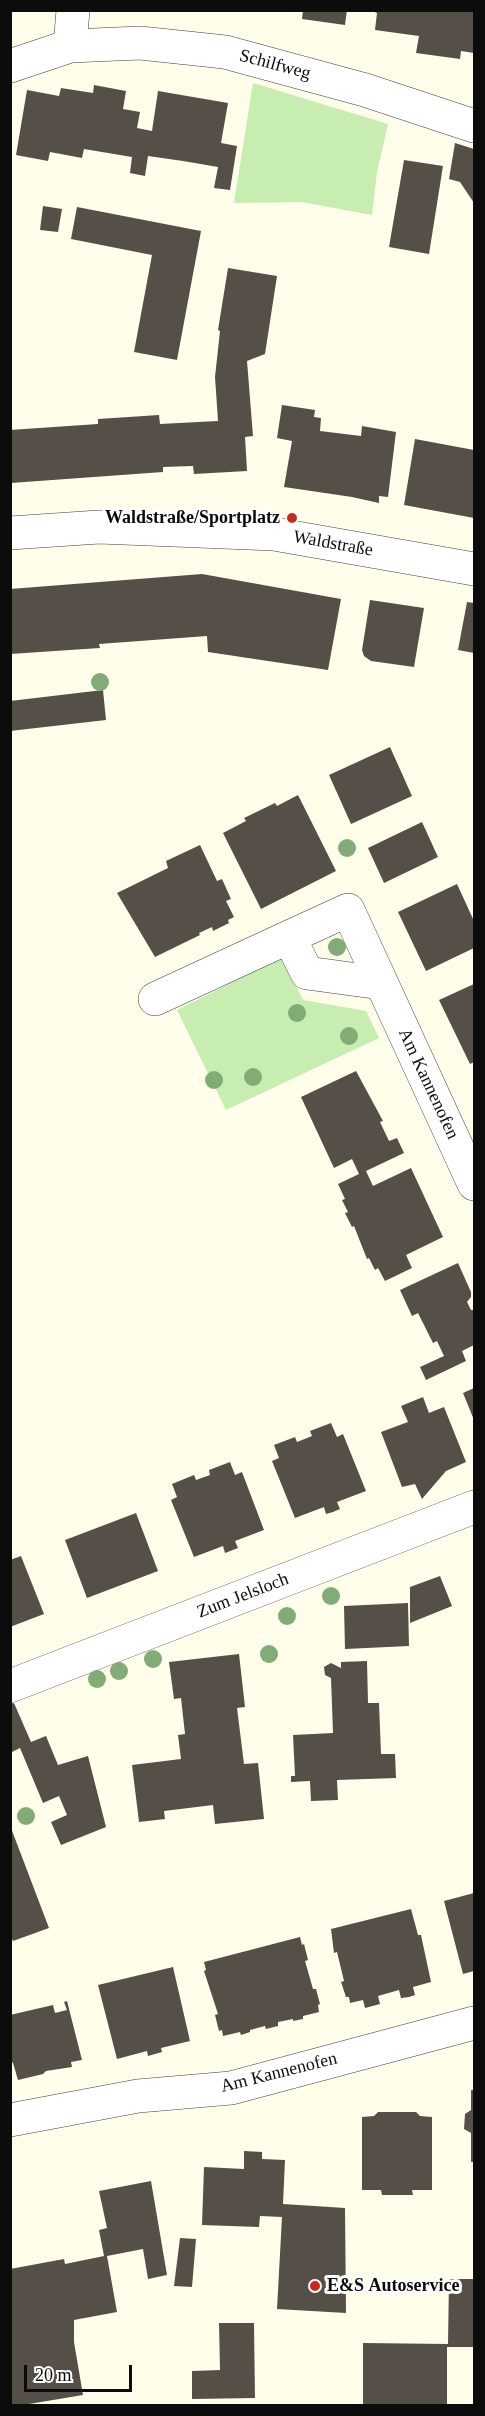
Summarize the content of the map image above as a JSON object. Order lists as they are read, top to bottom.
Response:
{
  "streets": {
    "street": [
      "Schilfweg",
      "Waldstraße",
      "Am Kannenofen",
      "Zum Jelsloch"
    ]
  },
  "places": ["Waldstraße/Sportplatz", "E&S Autoservice"],
  "scale_bar": "20 m"
}
